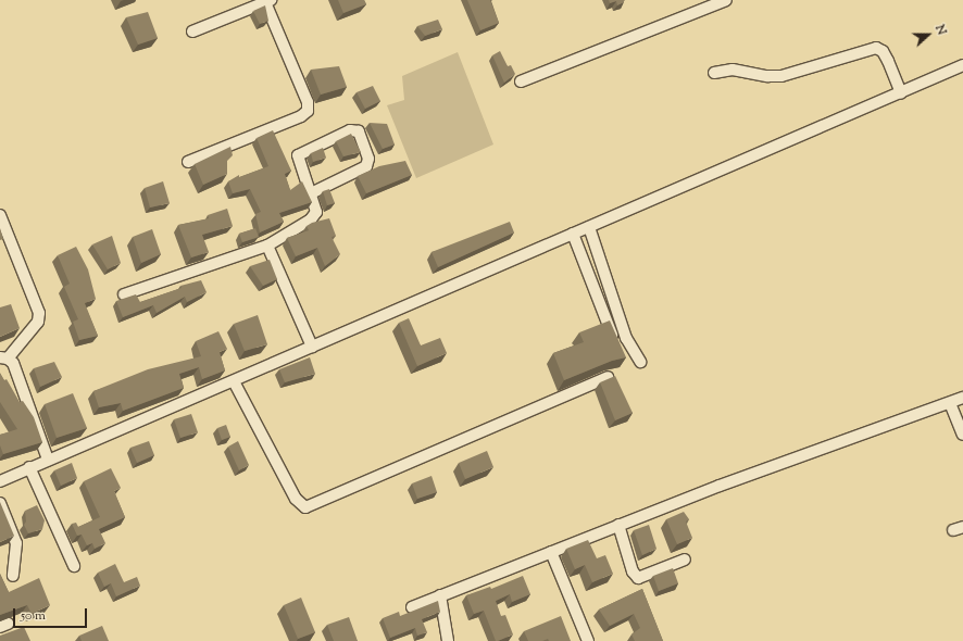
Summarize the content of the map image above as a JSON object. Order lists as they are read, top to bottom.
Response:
{
  "scale_bar": "50 m",
  "north": "right"
}
